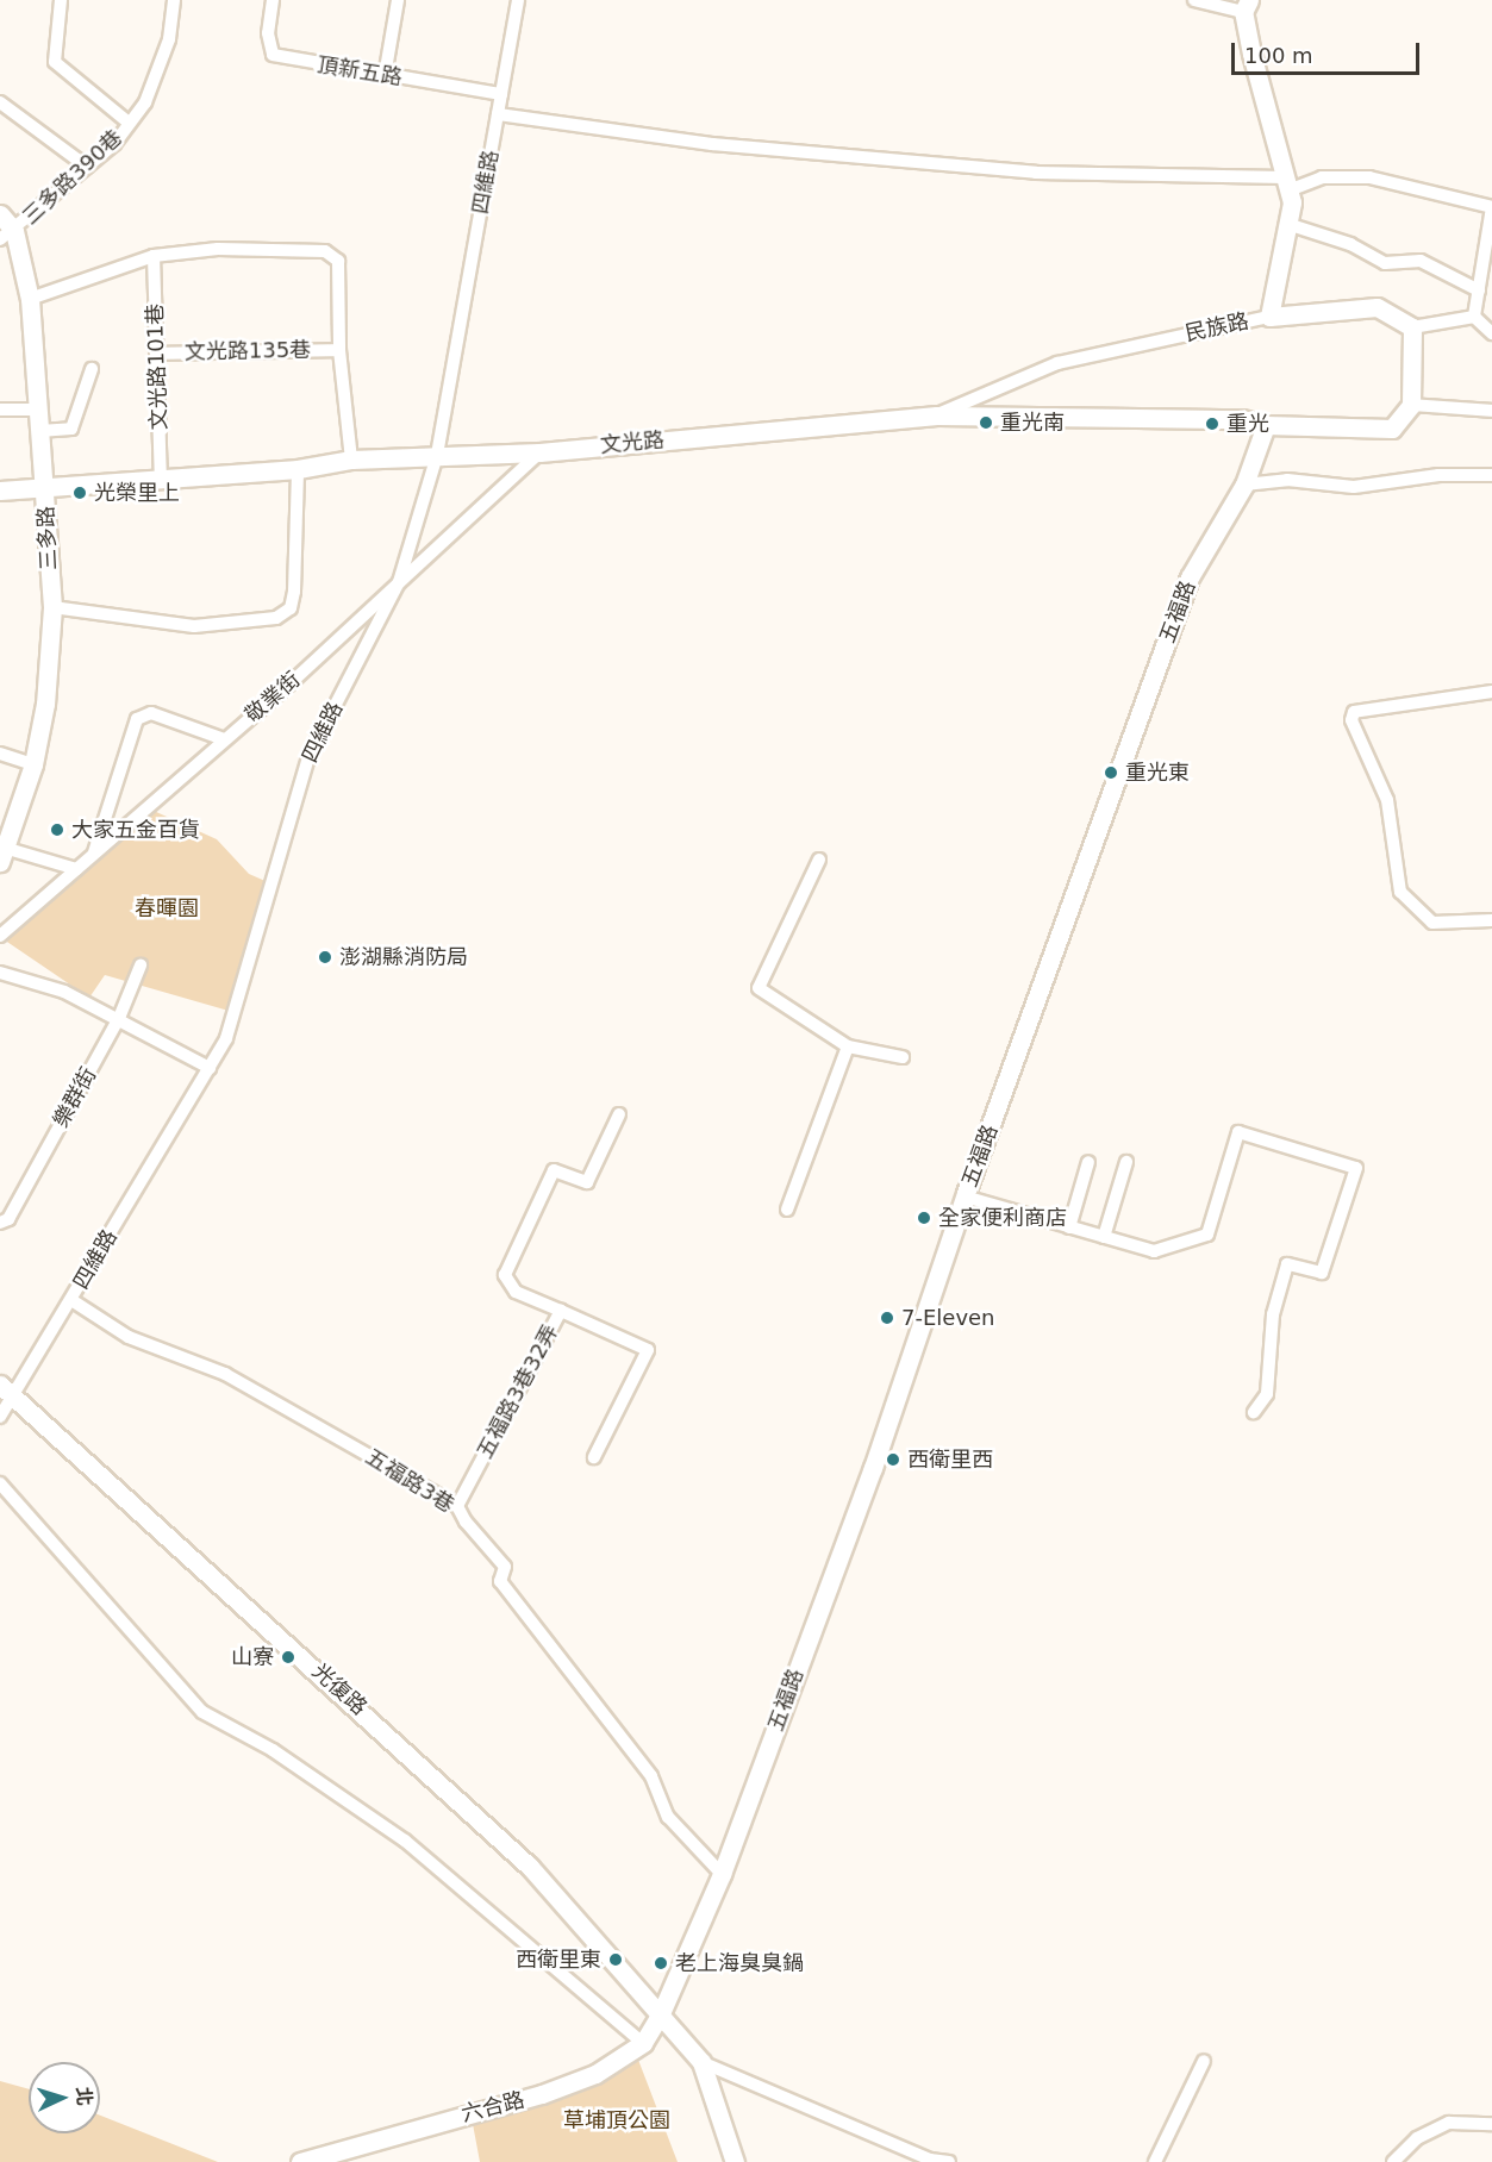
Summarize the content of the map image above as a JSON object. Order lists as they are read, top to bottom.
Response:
{
  "streets": {
    "street": [
      "頂新五路",
      "三多路390巷",
      "四維路",
      "民族路",
      "文光路135巷",
      "文光路101巷",
      "文光路",
      "三多路",
      "五福路",
      "敬業街",
      "樂群街",
      "五福路3巷32弄",
      "五福路3巷",
      "光復路",
      "六合路"
    ]
  },
  "crossings": [
    ["頂新五路", "四維路"],
    ["三多路390巷", "三多路"],
    ["四維路", "文光路"],
    ["四維路", "敬業街"],
    ["四維路", "五福路3巷"],
    ["四維路", "光復路"],
    ["民族路", "文光路"],
    ["文光路135巷", "文光路101巷"],
    ["文光路135巷", "文光路"],
    ["文光路101巷", "文光路"],
    ["文光路", "三多路"],
    ["文光路", "五福路"],
    ["文光路", "敬業街"],
    ["五福路", "五福路3巷"],
    ["五福路", "光復路"],
    ["五福路", "六合路"],
    ["五福路3巷32弄", "五福路3巷"],
    ["光復路", "六合路"]
  ],
  "parks": ["春暉園", "草埔頂公園"],
  "places": [
    "重光南",
    "重光",
    "光榮里上",
    "重光東",
    "大家五金百貨",
    "澎湖縣消防局",
    "全家便利商店",
    "7-Eleven",
    "西衛里西",
    "山寮",
    "西衛里東",
    "老上海臭臭鍋"
  ],
  "scale_bar": "100 m",
  "north": "right"
}
